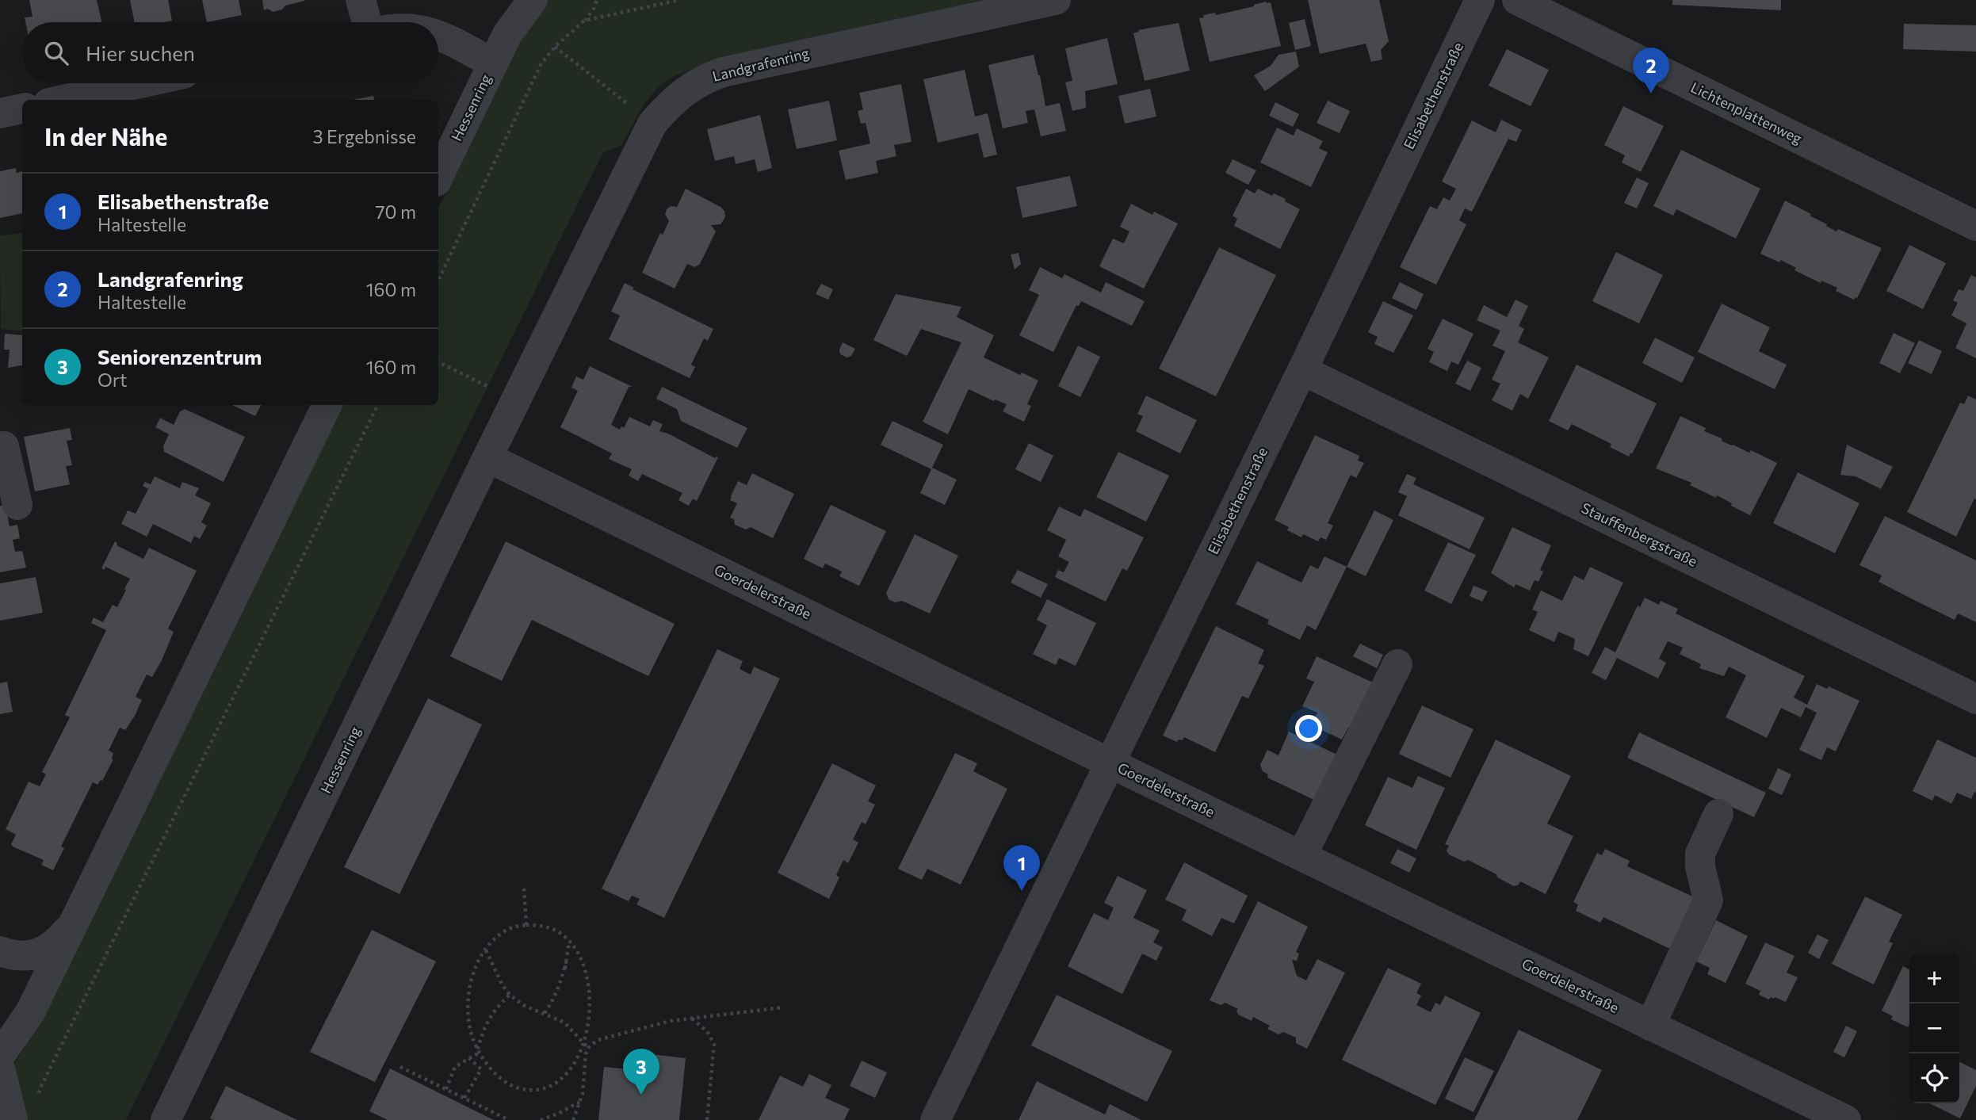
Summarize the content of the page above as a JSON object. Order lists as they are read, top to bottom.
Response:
{
  "streets": {
    "street": [
      "Landgrafenring",
      "Elisabethenstraße",
      "Hessenring",
      "Lichtenplattenweg",
      "Stauffenbergstraße",
      "Goerdelerstraße"
    ]
  },
  "crossings": [
    ["Landgrafenring", "Hessenring"],
    ["Elisabethenstraße", "Stauffenbergstraße"],
    ["Elisabethenstraße", "Goerdelerstraße"],
    ["Hessenring", "Goerdelerstraße"]
  ],
  "page": {
    "search": "Hier suchen",
    "pins": ["2", "1", "3"],
    "heading": ["In der Nähe", "3 Ergebnisse"],
    "list": [
      {
        "mark": "1",
        "name": "Elisabethenstraße",
        "note": "Haltestelle",
        "value": "70 m"
      },
      {
        "mark": "2",
        "name": "Landgrafenring",
        "note": "Haltestelle",
        "value": "160 m"
      },
      {
        "mark": "3",
        "name": "Seniorenzentrum",
        "note": "Ort",
        "value": "160 m"
      }
    ],
    "map_buttons": ["+", "−"]
  }
}
